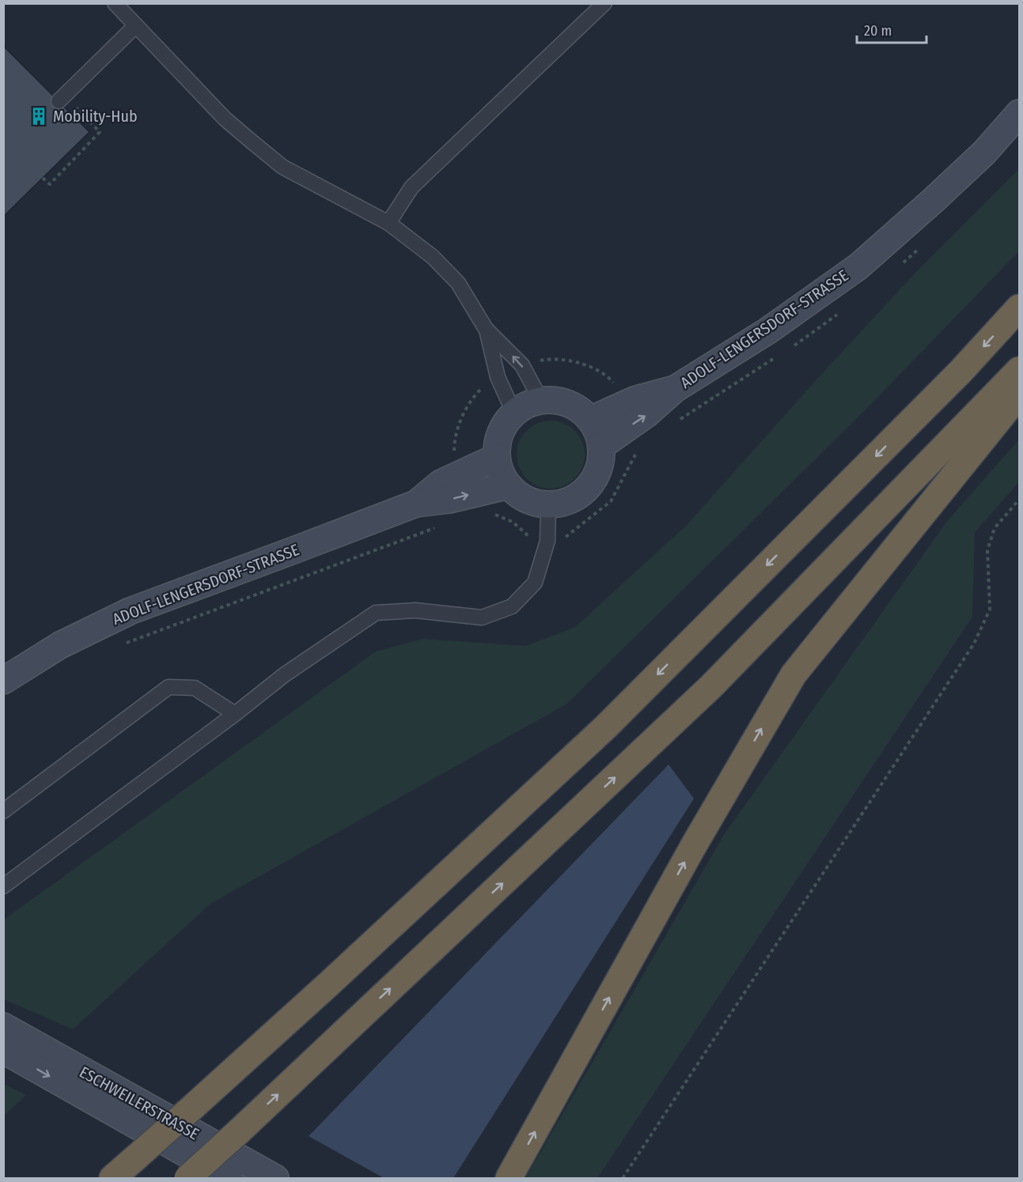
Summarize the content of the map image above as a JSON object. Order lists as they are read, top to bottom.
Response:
{
  "streets": {
    "street": ["ADOLF-LENGERSDORF-STRASSE", "ESCHWEILERSTRASSE"]
  },
  "places": {
    "building": ["Mobility-Hub"]
  },
  "scale_bar": "20 m"
}
